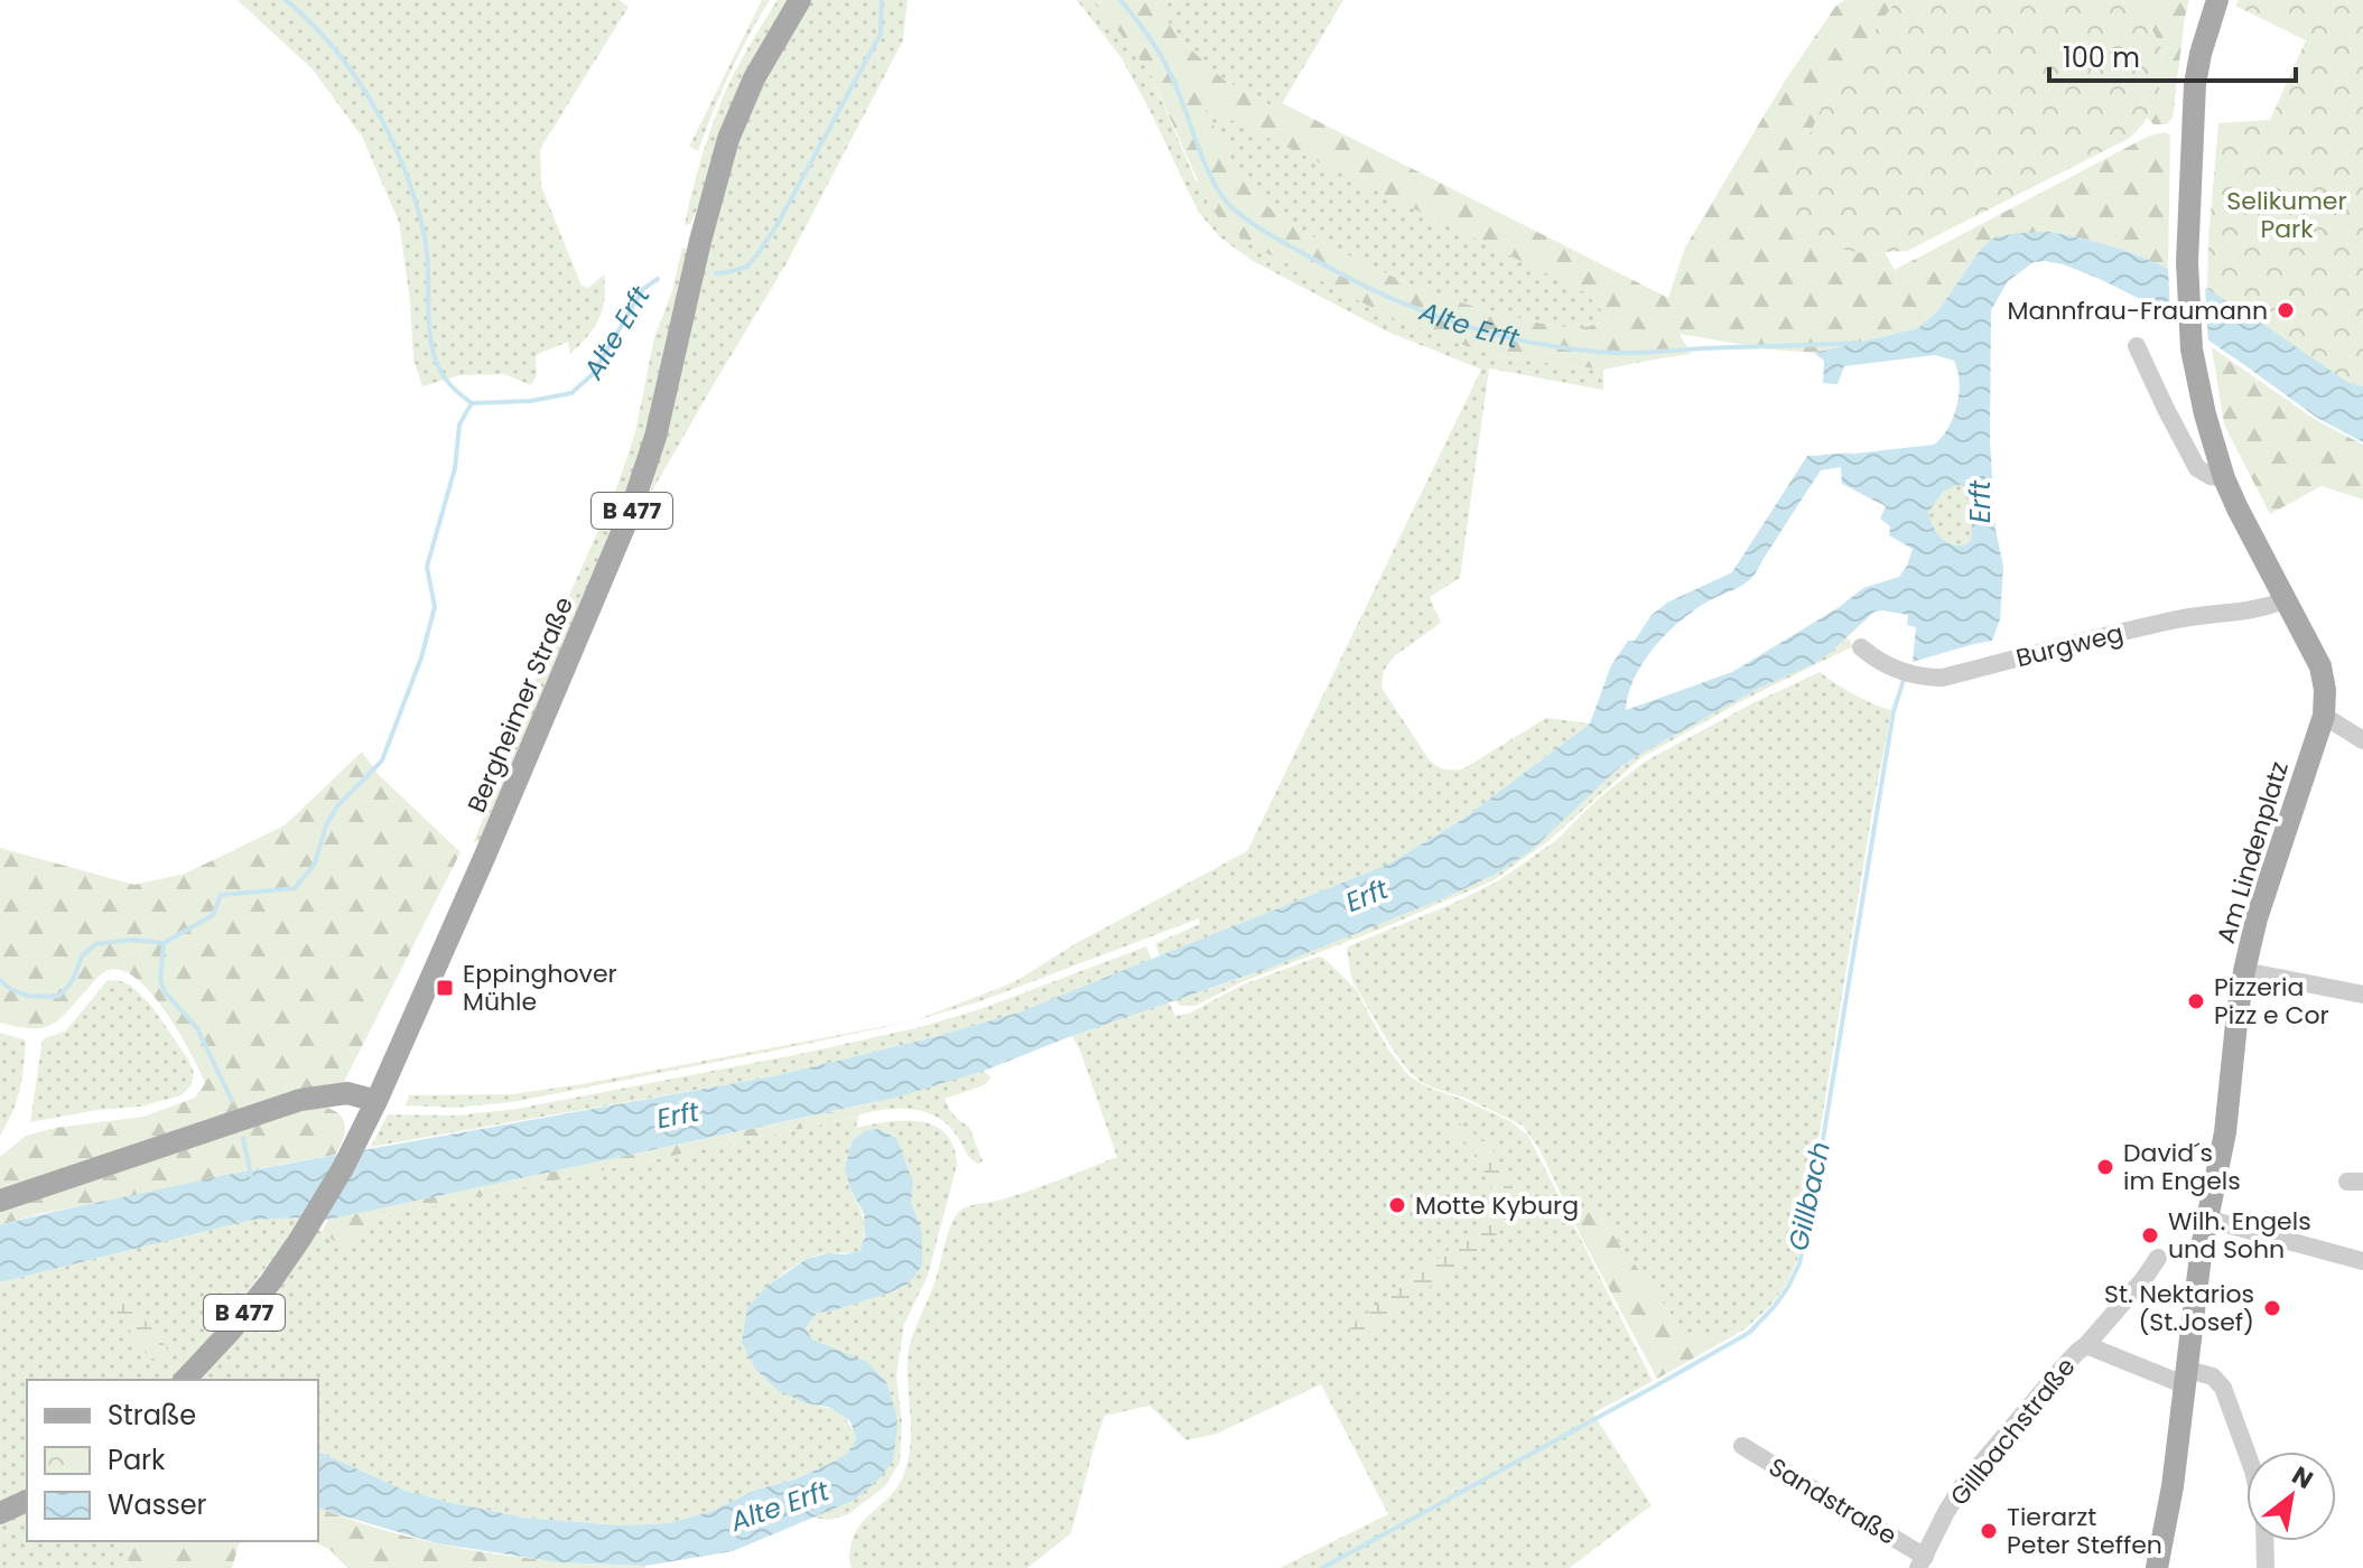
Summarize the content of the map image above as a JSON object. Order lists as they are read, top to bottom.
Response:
{
  "streets": {
    "main road": ["B 477", "Bergheimer Straße", "Am Lindenplatz"],
    "street": ["Burgweg", "Gillbachstraße", "Sandstraße"]
  },
  "crossings": [
    ["Am Lindenplatz", "Gillbachstraße"],
    ["Gillbachstraße", "Sandstraße"]
  ],
  "water": ["Alte Erft", "Erft", "Gillbach"],
  "parks": ["Selikumer Park"],
  "places": {
    "other": [
      "Mannfrau-Fraumann",
      "Pizzeria Pizz e Cor",
      "David´s im Engels",
      "Motte Kyburg",
      "Wilh. Engels und Sohn",
      "St. Nektarios (St.Josef)",
      "Tierarzt Peter Steffen"
    ],
    "transit": ["Eppinghover Mühle"]
  },
  "legend": ["Straße", "Park", "Wasser"],
  "scale_bar": "100 m",
  "north": "top right"
}
